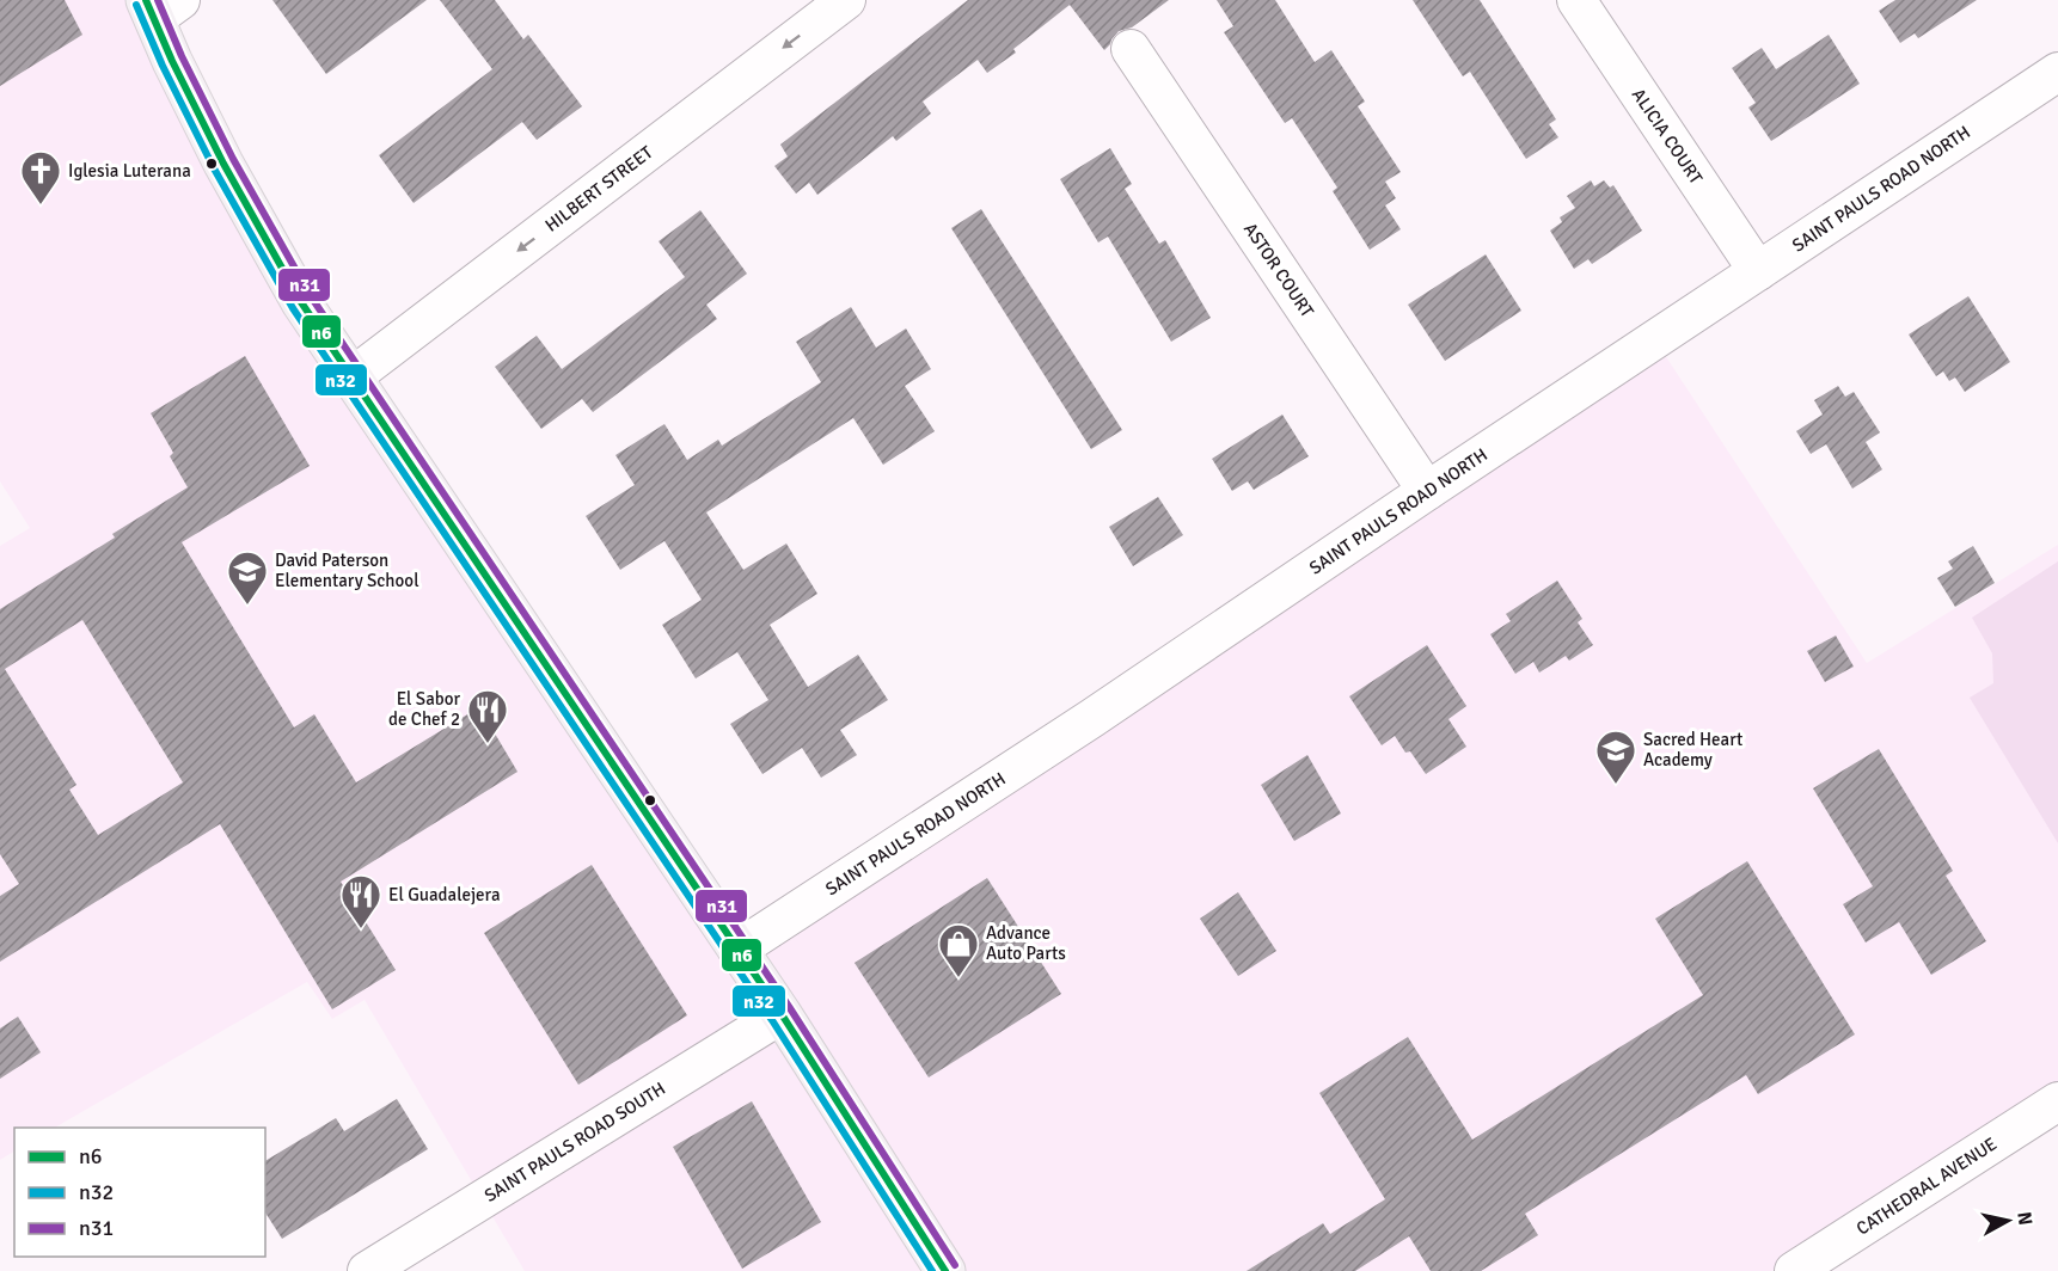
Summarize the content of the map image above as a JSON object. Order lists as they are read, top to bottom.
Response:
{
  "streets": {
    "street": [
      "ALICIA COURT",
      "HILBERT STREET",
      "SAINT PAULS ROAD NORTH",
      "ASTOR COURT",
      "SAINT PAULS ROAD SOUTH",
      "CATHEDRAL AVENUE"
    ]
  },
  "crossings": [
    ["ALICIA COURT", "SAINT PAULS ROAD NORTH"],
    ["SAINT PAULS ROAD NORTH", "ASTOR COURT"]
  ],
  "one_way": ["HILBERT STREET"],
  "places": {
    "church": ["Iglesia Luterana"],
    "school or university": ["David Paterson Elementary School", "Sacred Heart Academy"],
    "restaurant": ["El Sabor de Chef 2", "El Guadalejera"],
    "shop": ["Advance Auto Parts"]
  },
  "lines": ["transit line n6", "transit line n31", "transit line n32"],
  "legend": ["n6", "n32", "n31"],
  "north": "right"
}
